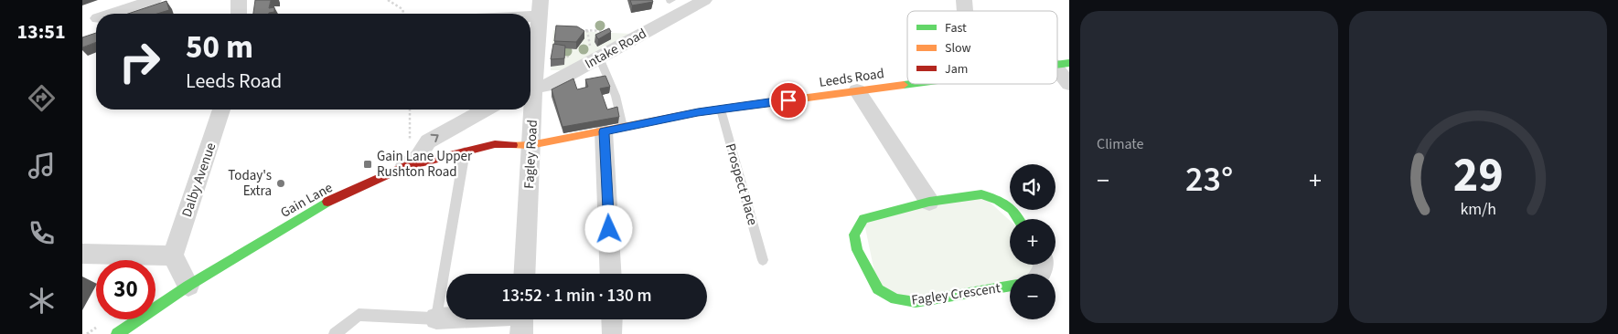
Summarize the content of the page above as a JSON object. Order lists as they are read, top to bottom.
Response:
{
  "streets": {
    "street": [
      "Intake Road",
      "Leeds Road",
      "Fagley Road",
      "Dalby Avenue",
      "Gain Lane",
      "Fagley Crescent"
    ],
    "lane": ["Prospect Place"]
  },
  "crossings": [
    ["Leeds Road", "Fagley Road"],
    ["Leeds Road", "Prospect Place"],
    ["Leeds Road", "Gain Lane"],
    ["Fagley Road", "Gain Lane"]
  ],
  "places": {
    "transit": ["Gain Lane Upper Rushton Road"],
    "other": ["Today's Extra"]
  },
  "legend": ["Fast", "Slow", "Jam"],
  "page": {
    "tabs": "13:51",
    "tile": "Climate",
    "turn": ["50 m", "Leeds Road"],
    "heat": ["−", "23°", "+"],
    "map_buttons": ["+", "−"],
    "limit": "30",
    "trip": "13:52 · 1 min · 130 m",
    "gauge": ["29", "km/h"]
  }
}
